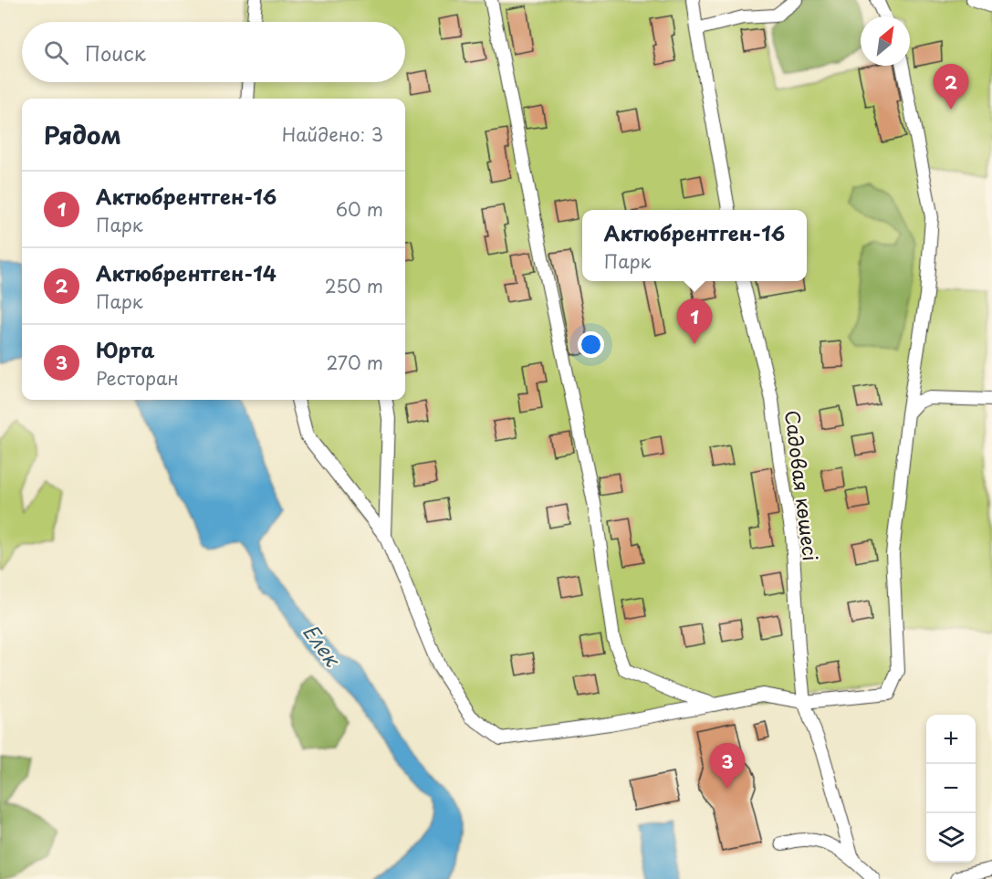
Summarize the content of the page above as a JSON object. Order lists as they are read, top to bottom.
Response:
{
  "streets": {
    "lane": ["Садовая көшесі"]
  },
  "water": ["Елек"],
  "north": "top right",
  "page": {
    "search": "Поиск",
    "pins": ["2", "1", "3"],
    "heading": ["Рядом", "Найдено: 3"],
    "list": [
      {
        "mark": "1",
        "name": "Актюбрентген-16",
        "note": "Парк",
        "value": "60 m"
      },
      {
        "mark": "2",
        "name": "Актюбрентген-14",
        "note": "Парк",
        "value": "250 m"
      },
      {
        "mark": "3",
        "name": "Юрта",
        "note": "Ресторан",
        "value": "270 m"
      }
    ],
    "popup": ["Актюбрентген-16", "Парк"],
    "map_buttons": ["+", "−"]
  }
}
